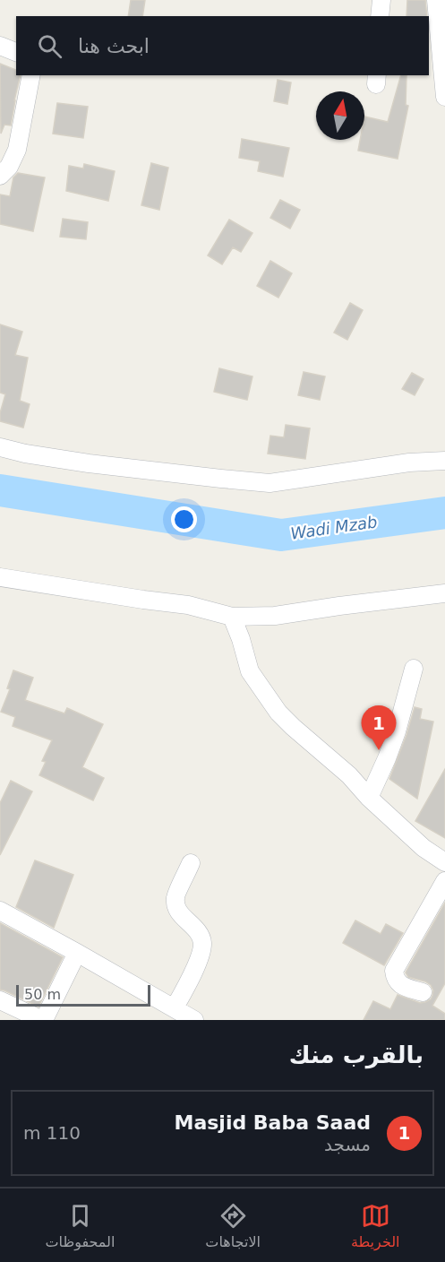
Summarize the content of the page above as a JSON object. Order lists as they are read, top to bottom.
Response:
{
  "water": ["Wadi Mzab"],
  "scale_bar": "50 m",
  "north": "top",
  "page": {
    "search": "ابحث هنا",
    "pins": "1",
    "scale": "50 m",
    "heading": "بالقرب منك",
    "list": [
      {
        "mark": "1",
        "name": "Masjid Baba Saad",
        "note": "مسجد",
        "value": "110 m"
      }
    ],
    "nav": ["الخريطة", "الاتجاهات", "المحفوظات"]
  }
}
